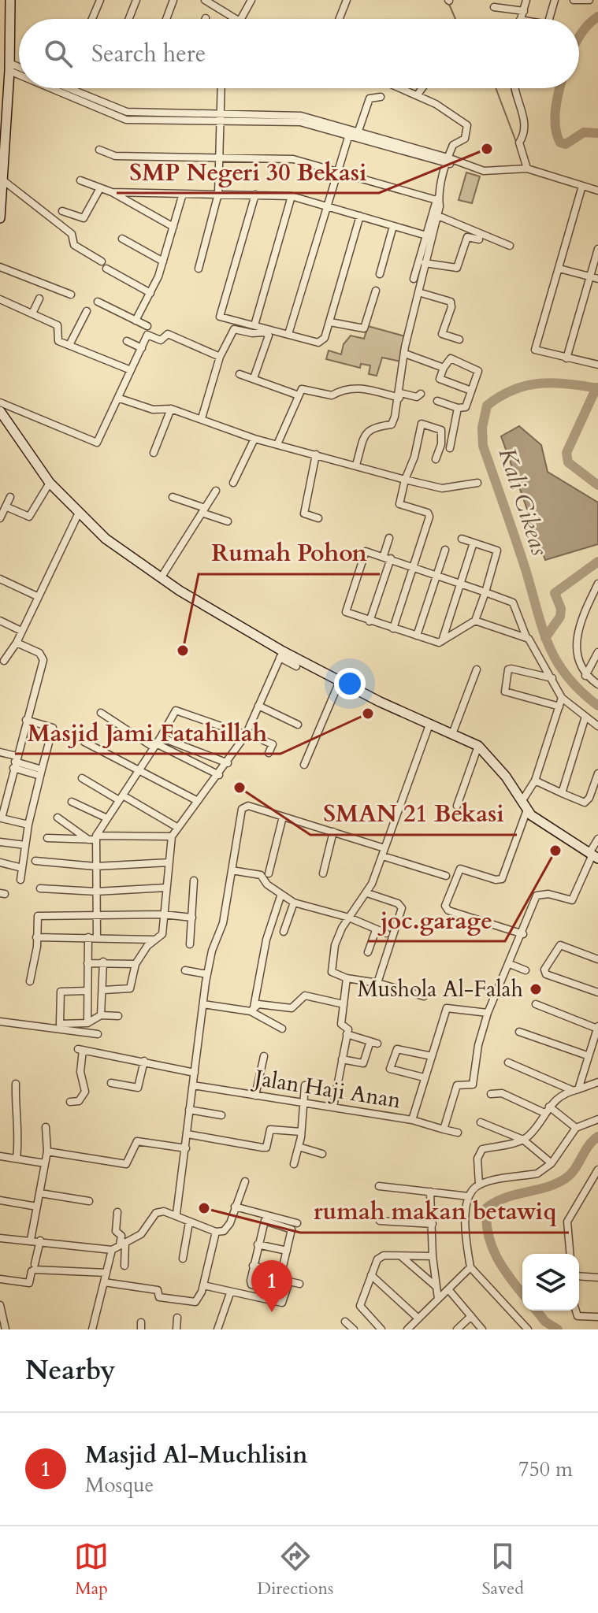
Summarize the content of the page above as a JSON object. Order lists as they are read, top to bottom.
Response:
{
  "streets": {
    "street": ["Jalan Haji Anan"]
  },
  "water": ["Kali Cikeas"],
  "places": [
    "SMP Negeri 30 Bekasi",
    "Rumah Pohon",
    "Masjid Jami Fatahillah",
    "SMAN 21 Bekasi",
    "joc.garage",
    "Mushola Al-Falah",
    "rumah makan betawiq"
  ],
  "page": {
    "search": "Search here",
    "pins": "1",
    "heading": "Nearby",
    "list": [
      {
        "mark": "1",
        "name": "Masjid Al-Muchlisin",
        "note": "Mosque",
        "value": "750 m"
      }
    ],
    "nav": ["Map", "Directions", "Saved"]
  }
}
